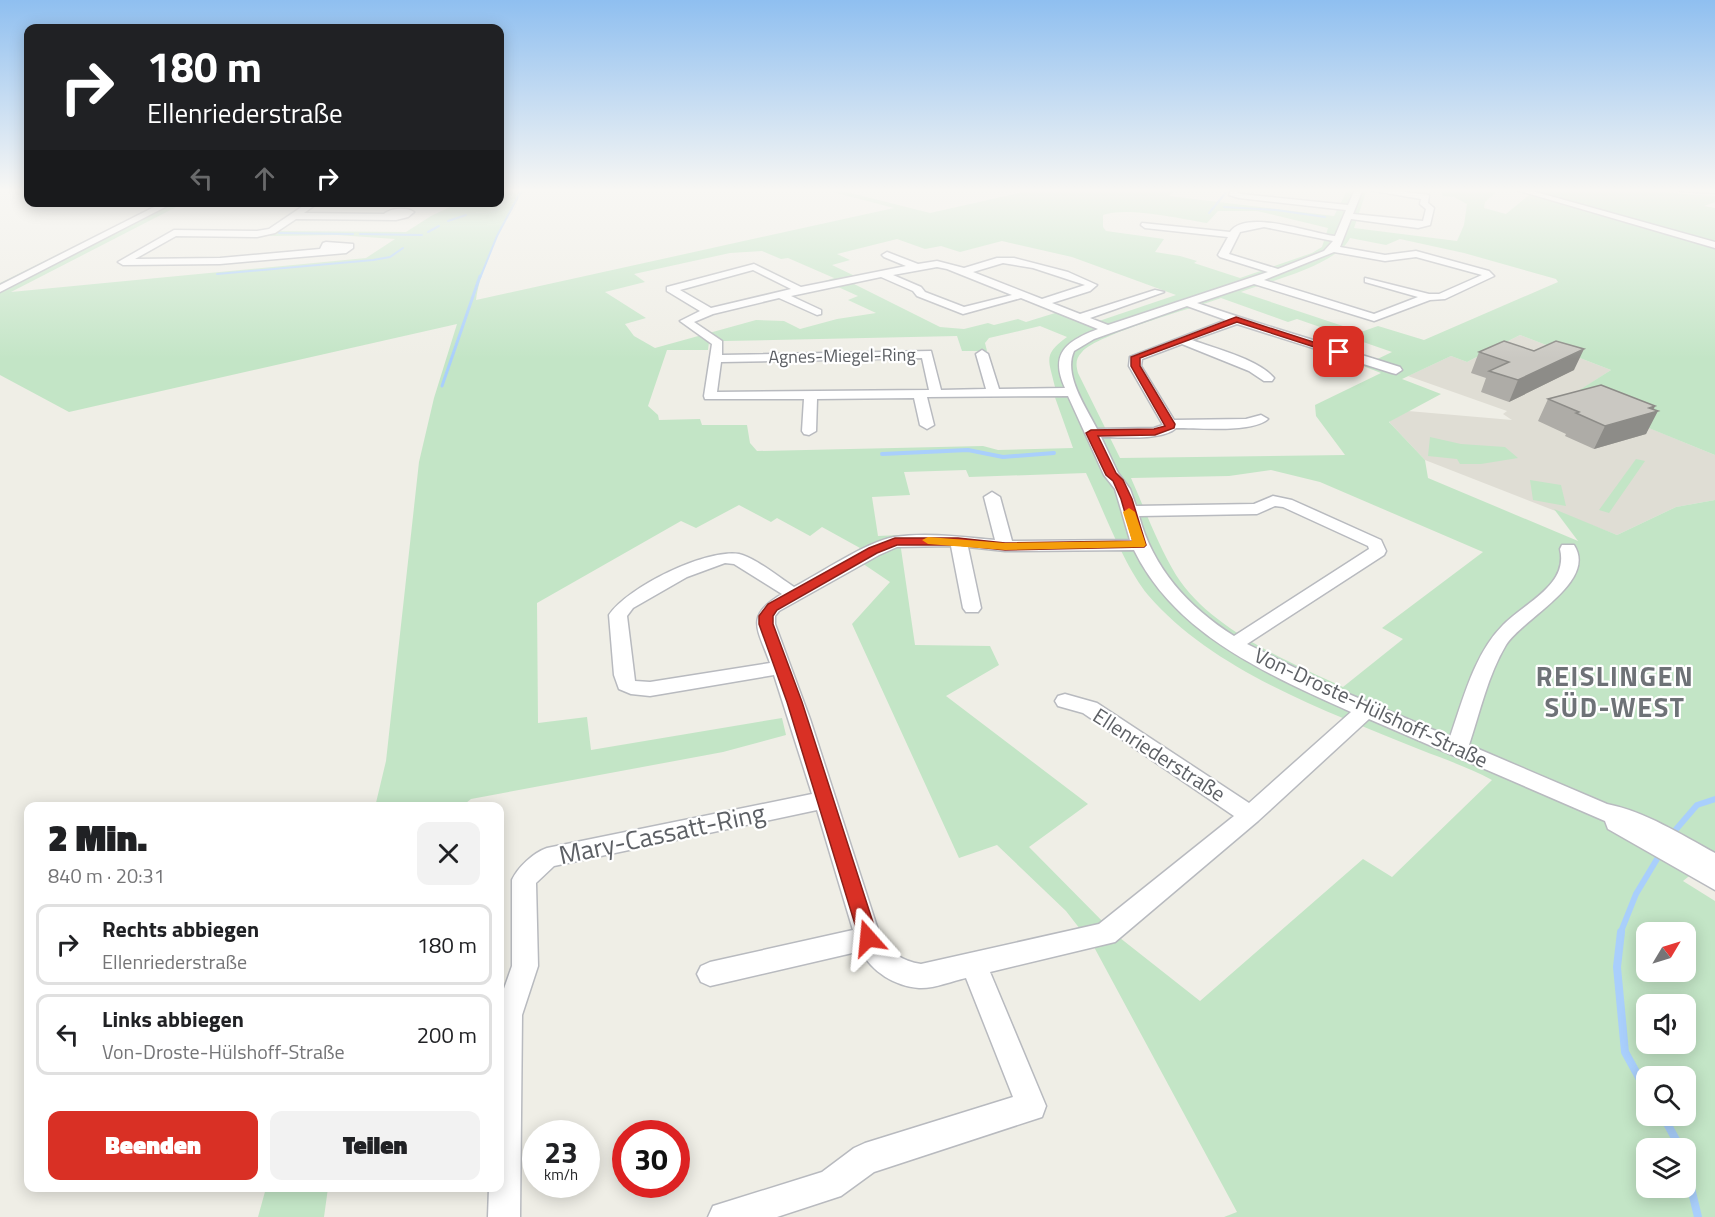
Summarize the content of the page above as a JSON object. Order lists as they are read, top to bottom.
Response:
{
  "streets": {
    "street": [
      "Agnes-Miegel-Ring",
      "Von-Droste-Hülshoff-Straße",
      "Ellenriederstraße",
      "Mary-Cassatt-Ring"
    ]
  },
  "crossings": [
    ["Von-Droste-Hülshoff-Straße", "Ellenriederstraße"],
    ["Ellenriederstraße", "Mary-Cassatt-Ring"]
  ],
  "districts": ["REISLINGEN SÜD-WEST"],
  "north": "top right",
  "page": {
    "turn": ["180 m", "Ellenriederstraße"],
    "heading": ["2 Min.", "840 m · 20:31"],
    "list": [
      {
        "name": "Rechts abbiegen",
        "note": "Ellenriederstraße",
        "value": "180 m"
      },
      {
        "name": "Links abbiegen",
        "note": "Von-Droste-Hülshoff-Straße",
        "value": "200 m"
      }
    ],
    "buttons": ["Beenden", "Teilen"],
    "speed": "23 km/h",
    "limit": "30"
  }
}
